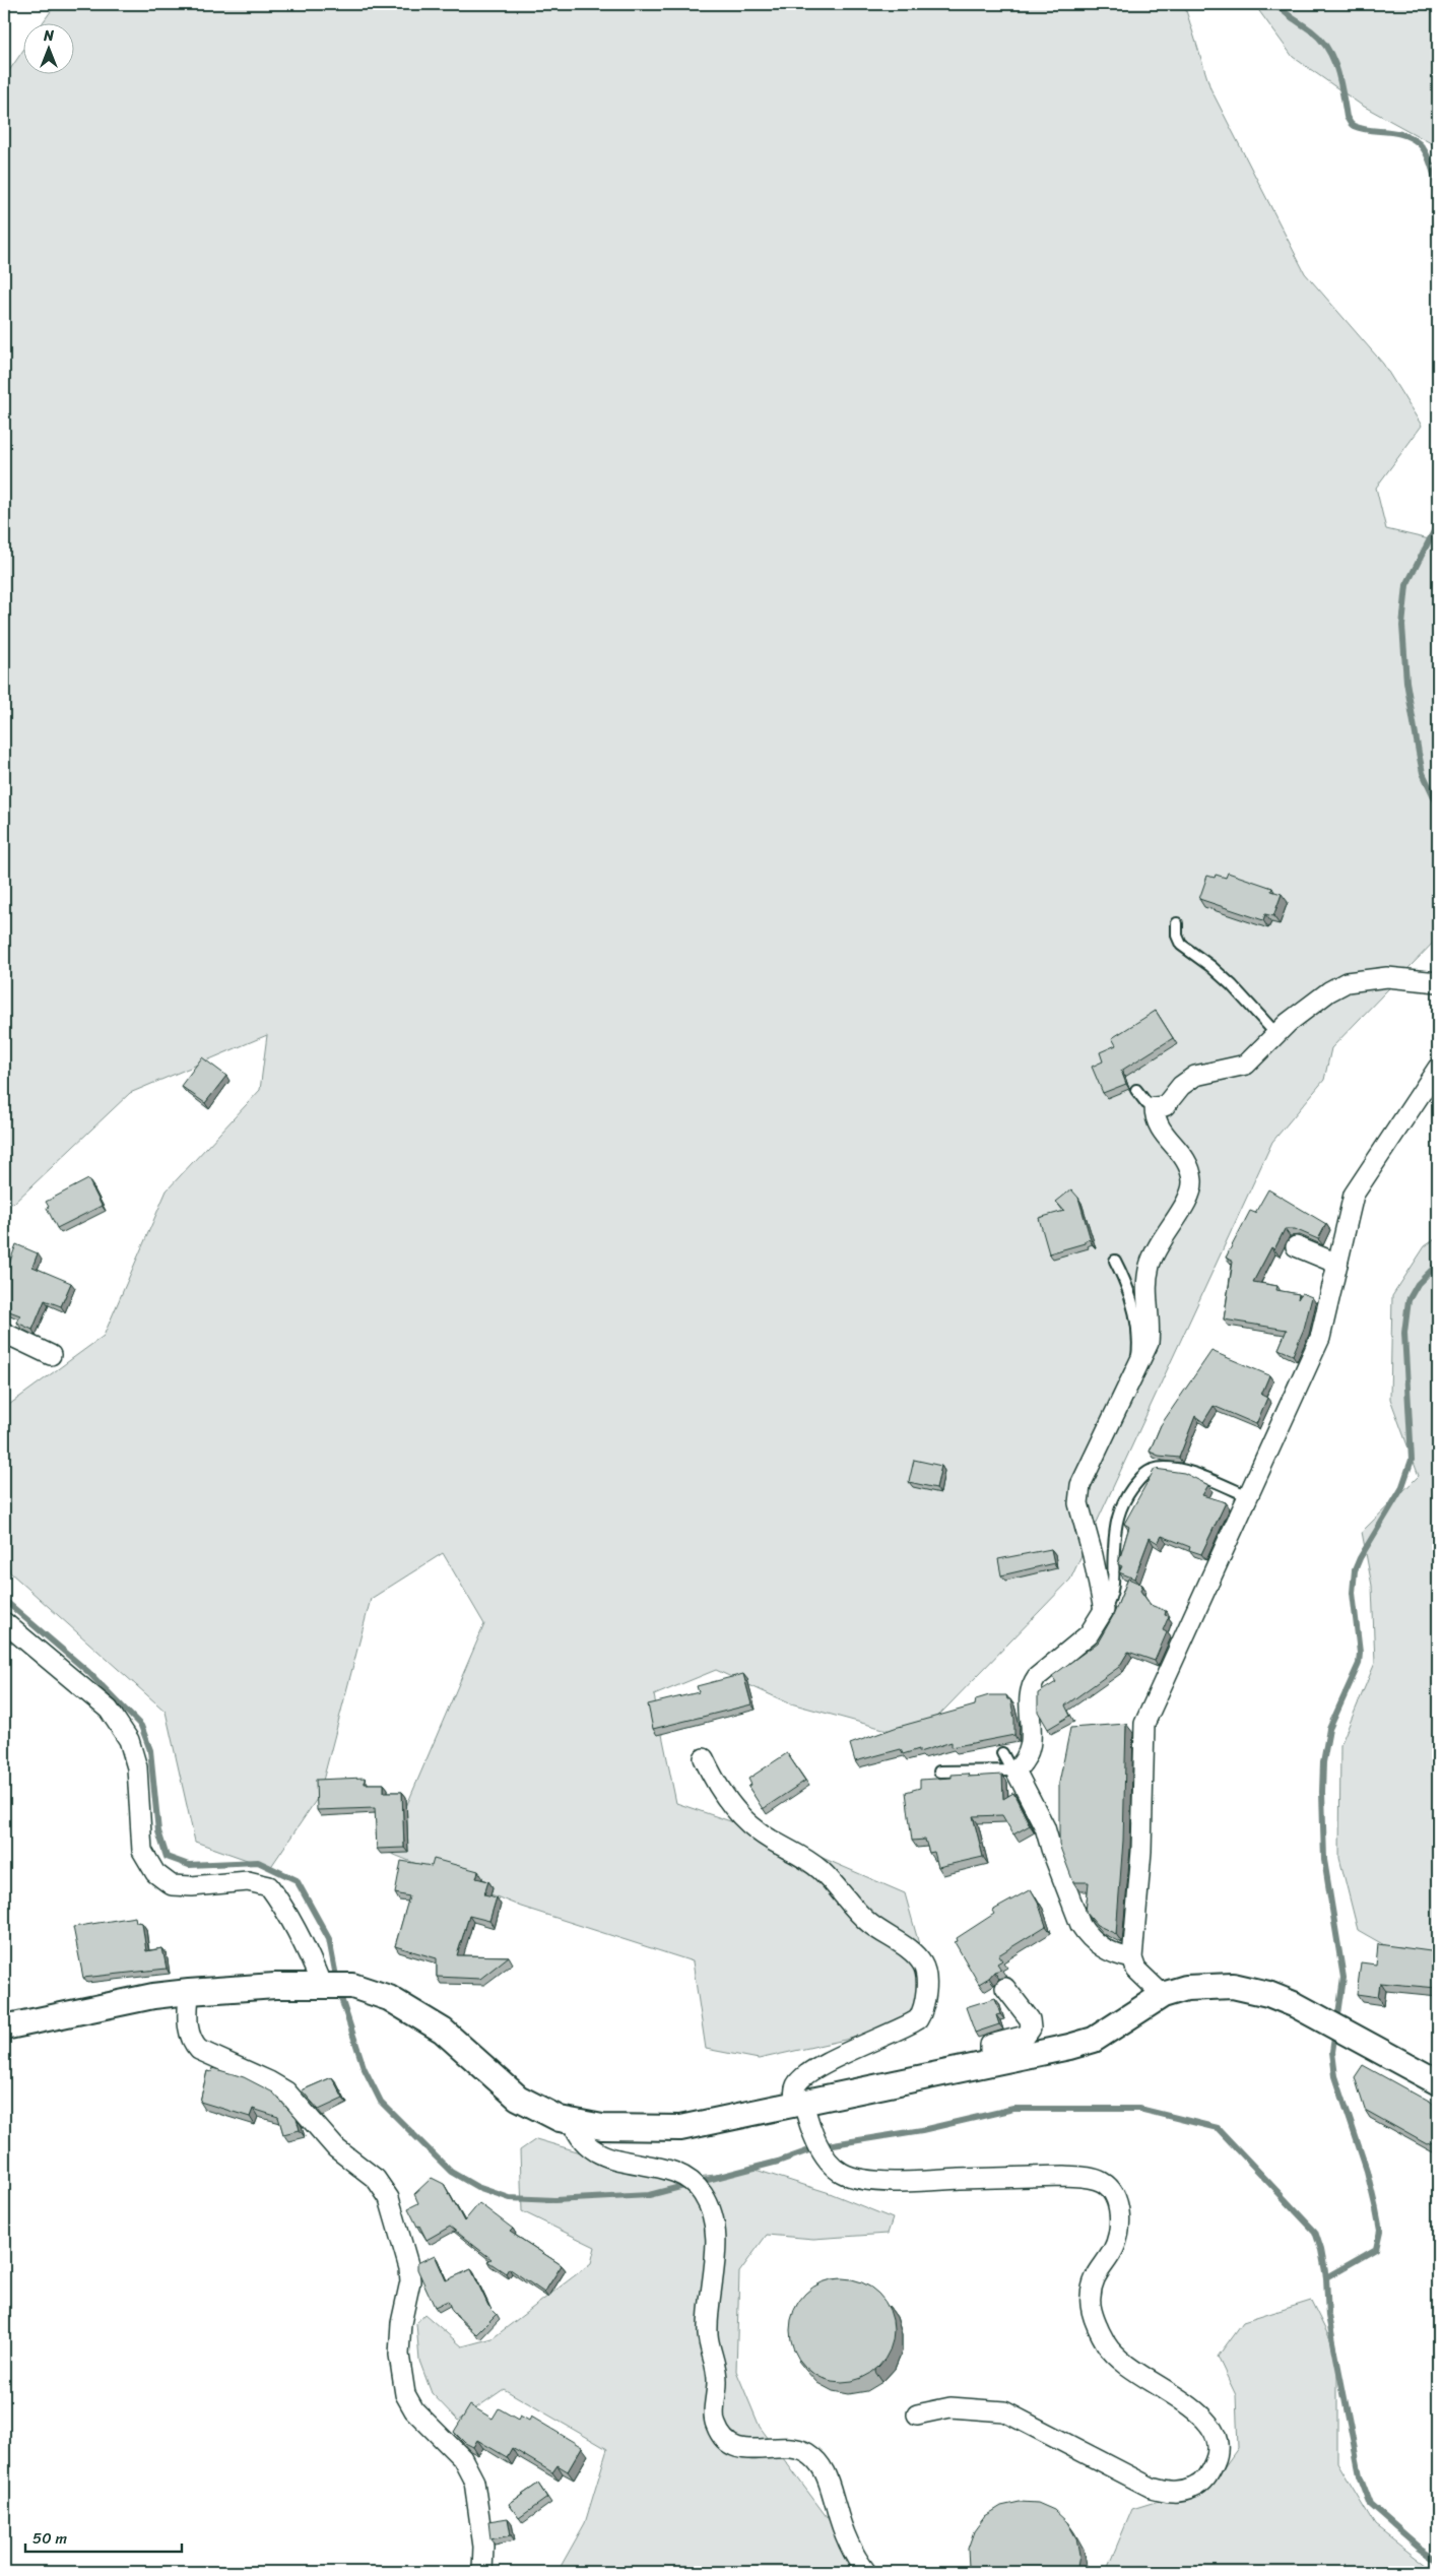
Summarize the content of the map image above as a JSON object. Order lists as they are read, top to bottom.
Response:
{
  "scale_bar": "50 m",
  "north": "top"
}
